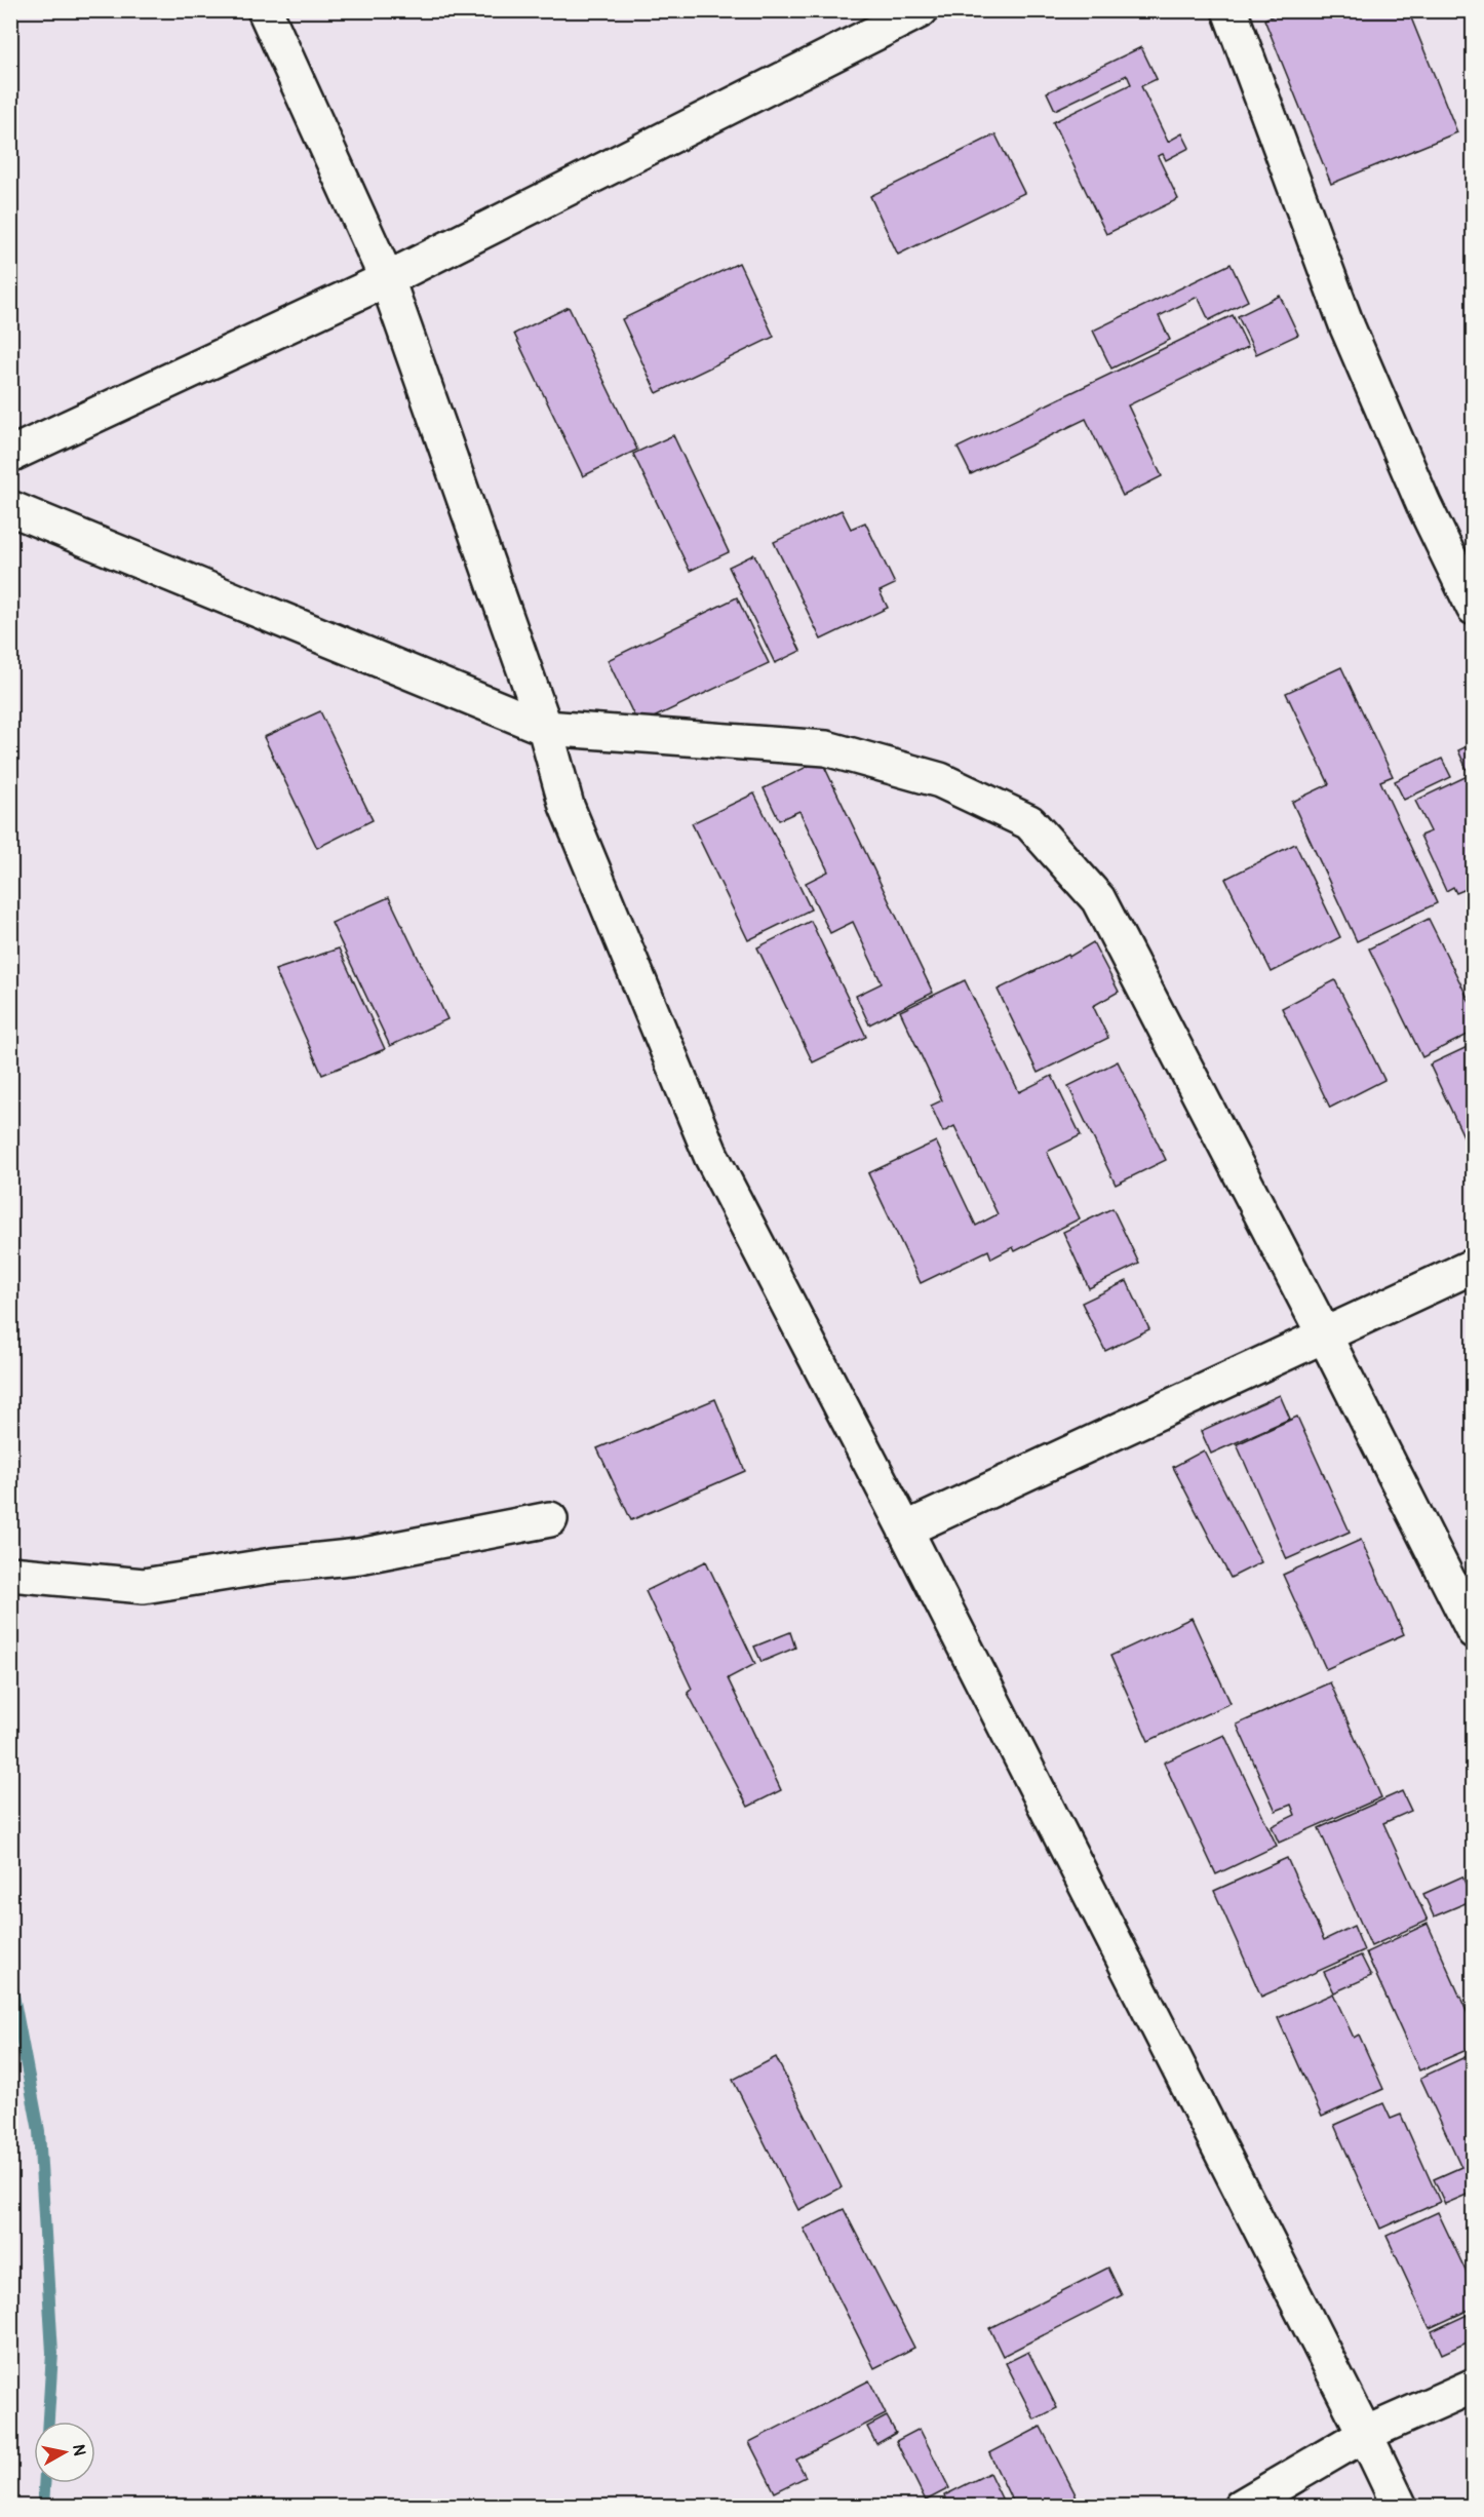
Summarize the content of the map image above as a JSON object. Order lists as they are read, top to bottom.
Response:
{
  "north": "right"
}
